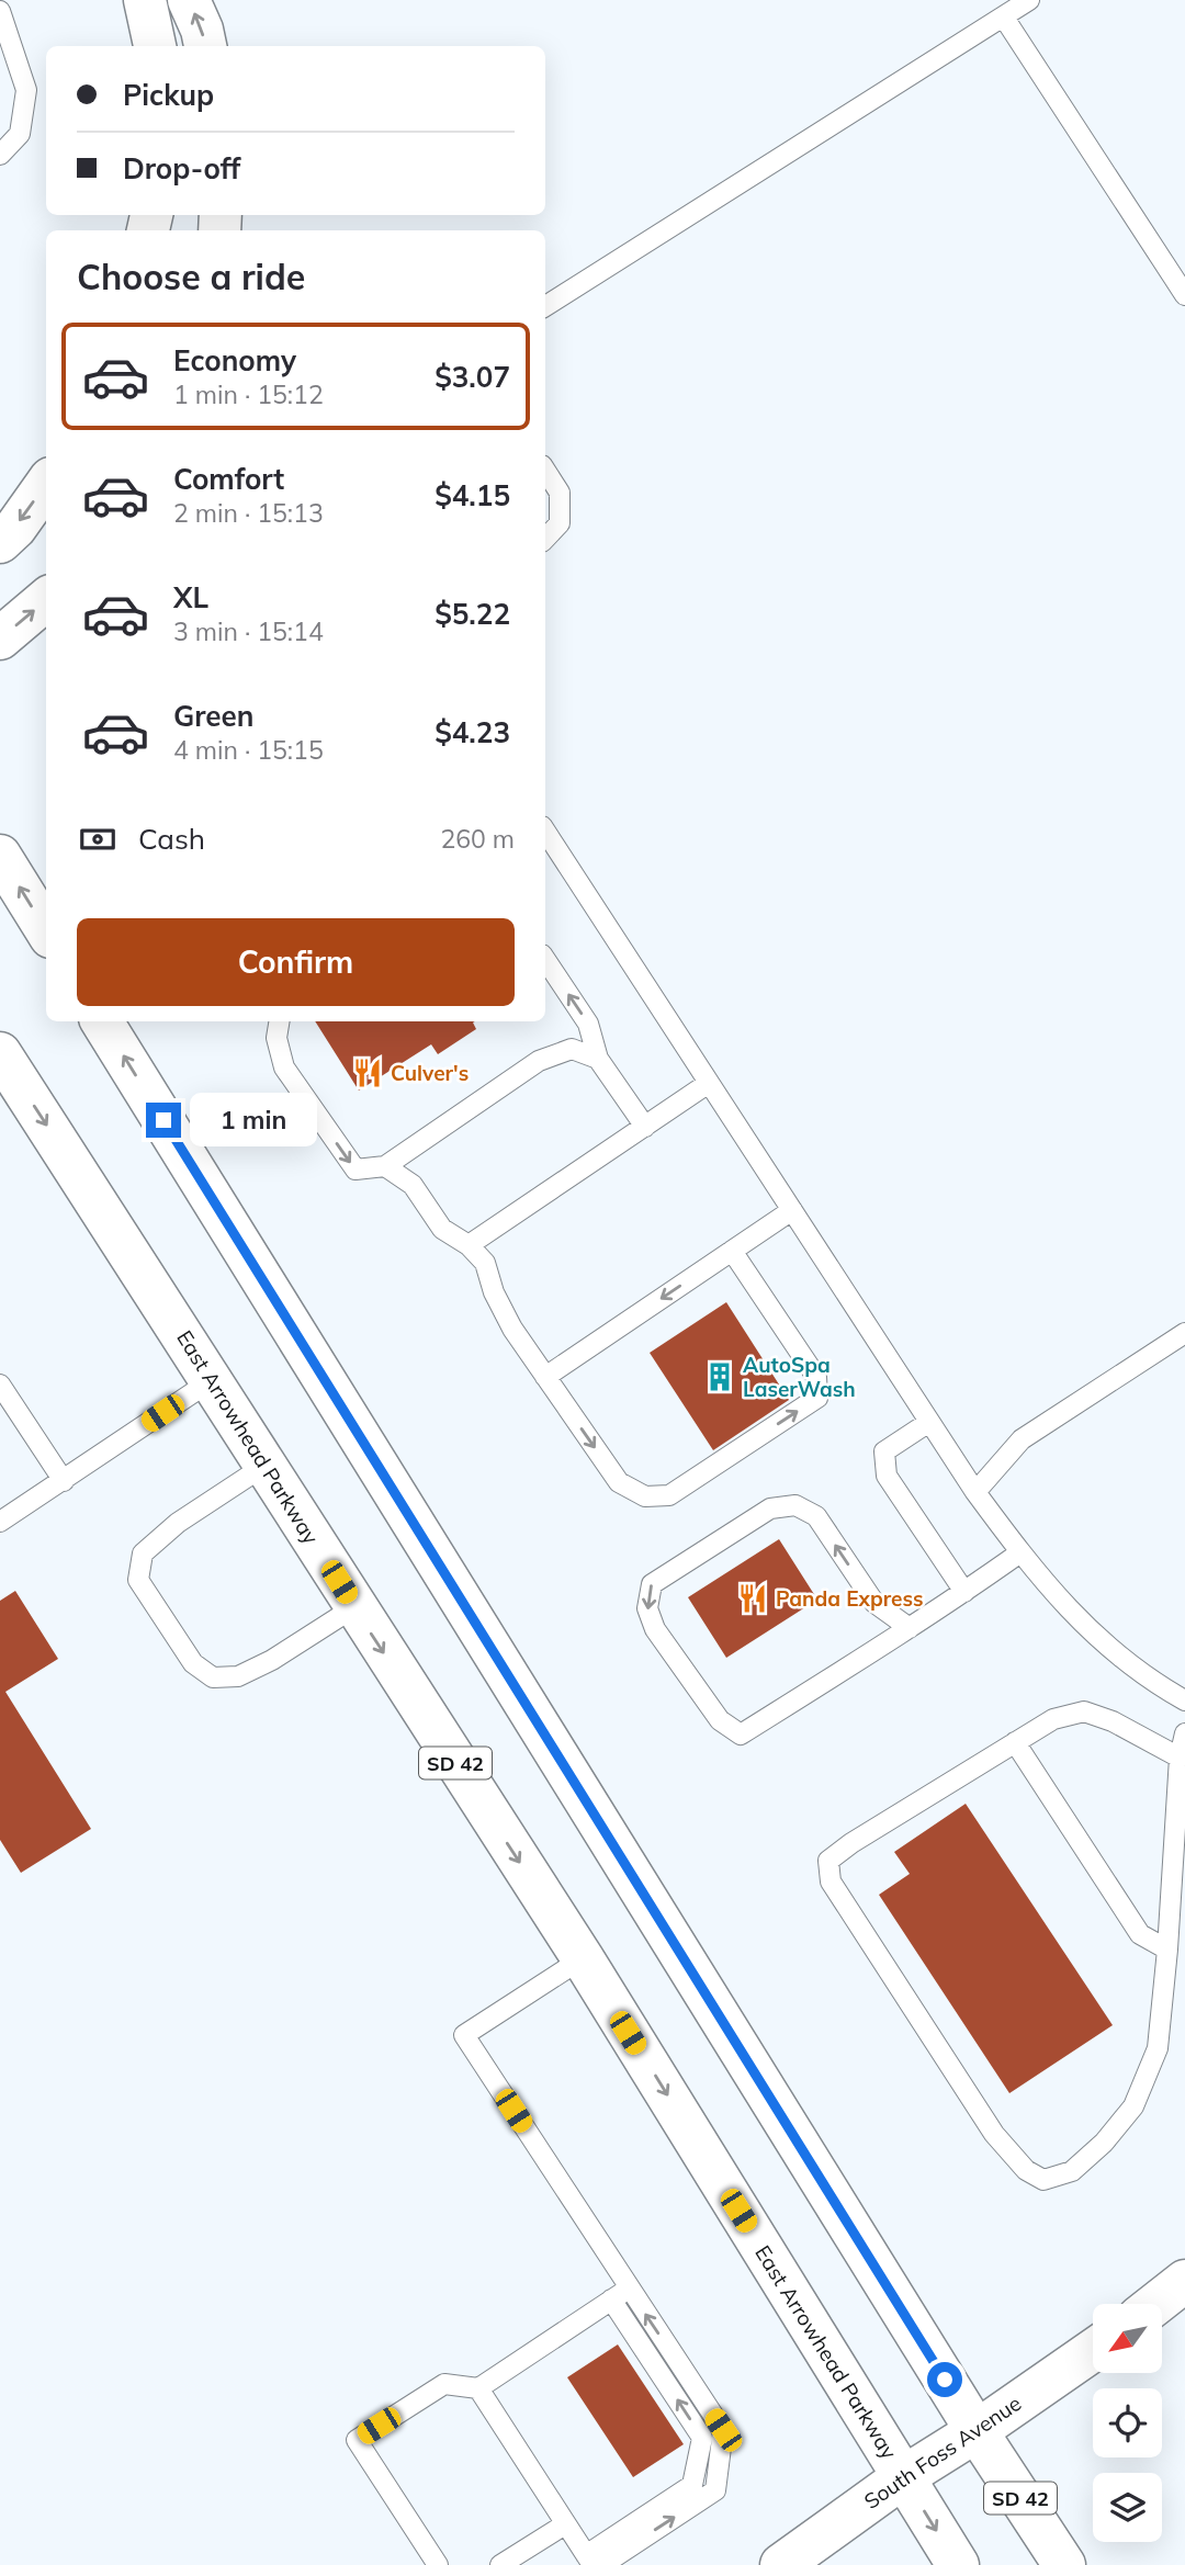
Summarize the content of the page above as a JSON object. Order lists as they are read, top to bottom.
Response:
{
  "streets": {
    "main road": ["East Arrowhead Parkway", "SD 42", "South Foss Avenue"]
  },
  "crossings": [
    ["East Arrowhead Parkway", "South Foss Avenue"],
    ["SD 42", "South Foss Avenue"]
  ],
  "places": {
    "restaurant": ["Culver's", "Panda Express"],
    "building": ["AutoSpa LaserWash"]
  },
  "north": "bottom left",
  "page": {
    "banner": ["Pickup", "Drop-off"],
    "heading": "Choose a ride",
    "list": [
      {
        "name": "Economy",
        "note": "1 min · 15:12",
        "value": "$3.07"
      },
      {
        "name": "Comfort",
        "note": "2 min · 15:13",
        "value": "$4.15"
      },
      {
        "name": "XL",
        "note": "3 min · 15:14",
        "value": "$5.22"
      },
      {
        "name": "Green",
        "note": "4 min · 15:15",
        "value": "$4.23"
      }
    ],
    "pay": ["Cash", "260 m"],
    "buttons": "Confirm",
    "bubble": "1 min"
  }
}
